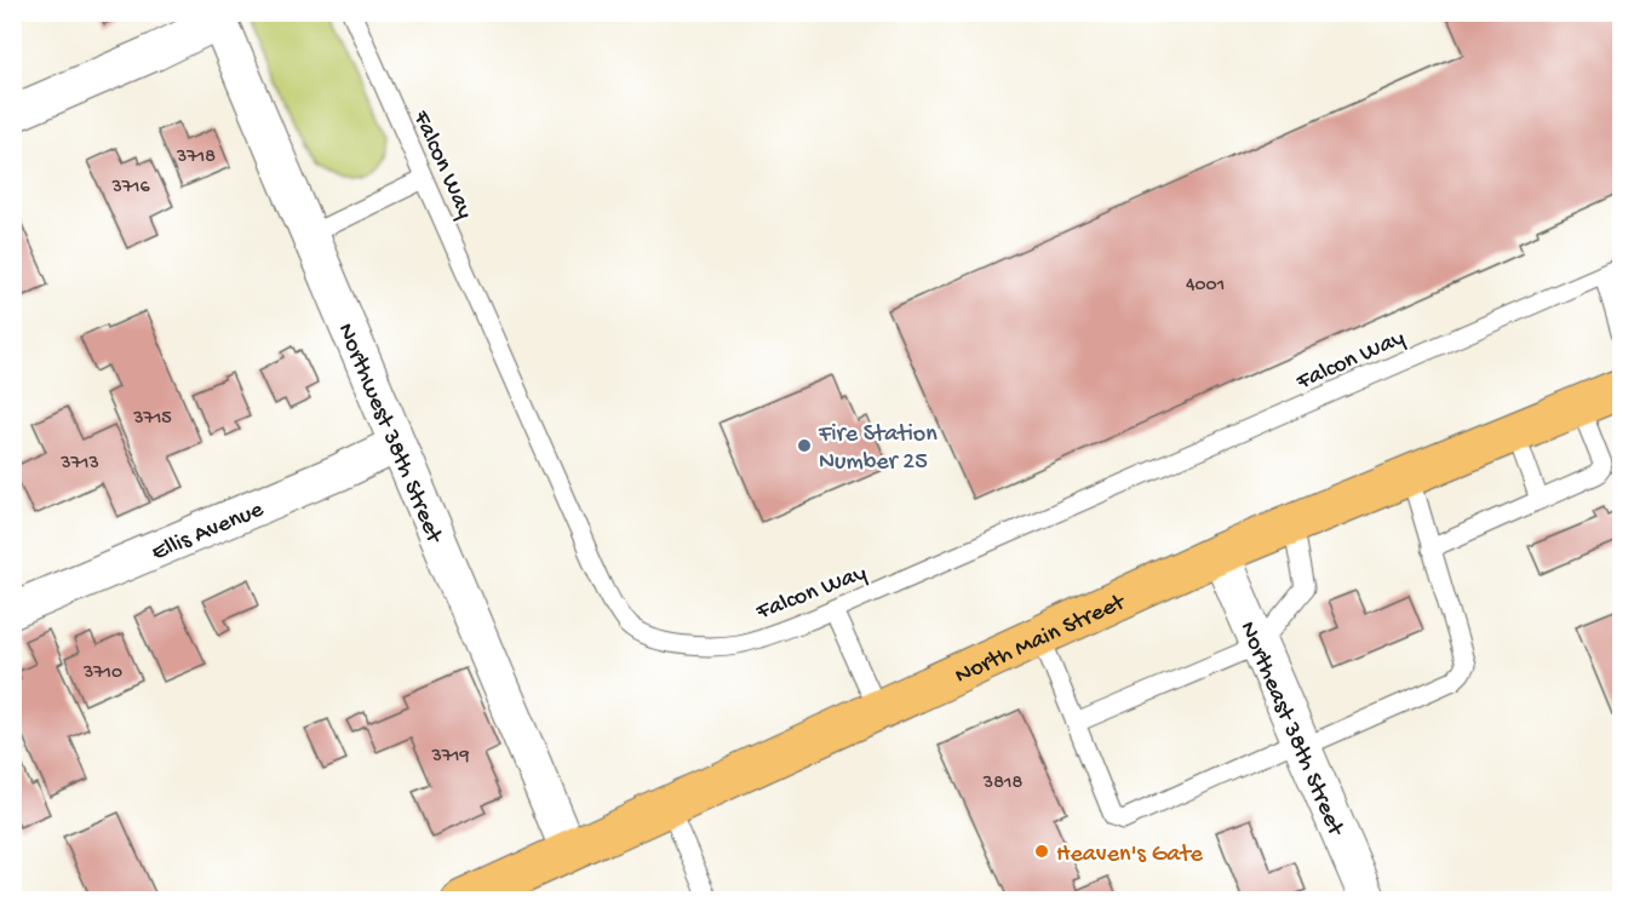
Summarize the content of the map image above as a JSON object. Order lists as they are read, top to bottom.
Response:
{
  "streets": {
    "main road": ["North Main Street"],
    "street": ["Northwest 38th Street", "Ellis Avenue", "Northeast 38th Street"],
    "lane": ["Falcon Way"]
  },
  "crossings": [
    ["Northwest 38th Street", "Ellis Avenue"],
    ["Northwest 38th Street", "North Main Street"],
    ["North Main Street", "Northeast 38th Street"]
  ],
  "places": ["Fire Station Number 25", "Heaven's Gate"],
  "house_numbers": [
    "3718",
    "3716",
    "4001",
    "3715",
    "3713",
    "3710",
    "3719",
    "3818"
  ]
}
